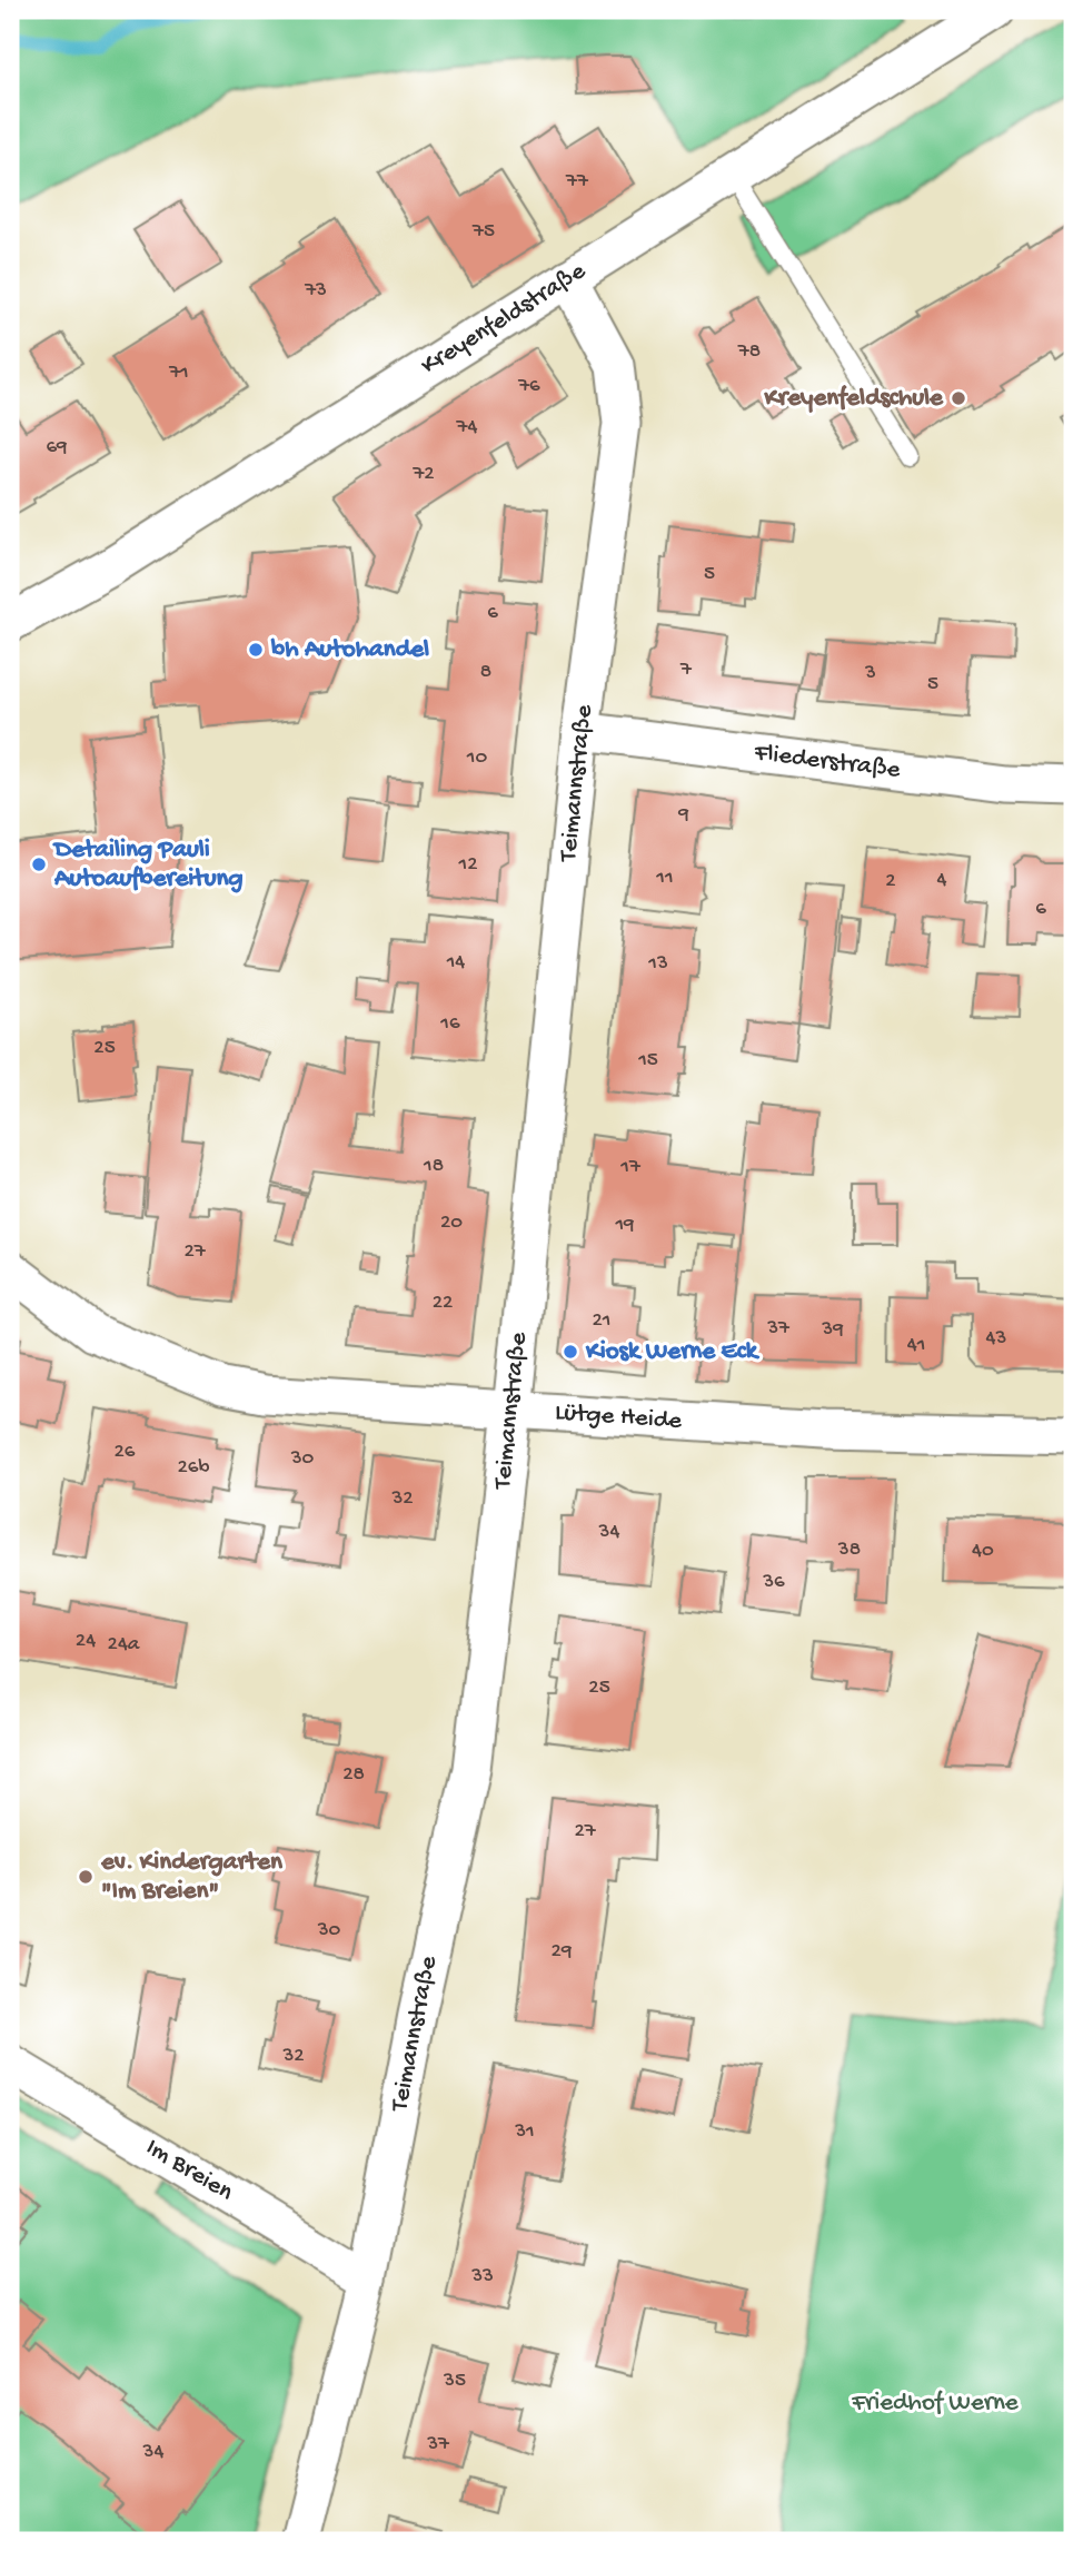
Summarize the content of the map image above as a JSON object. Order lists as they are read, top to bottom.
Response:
{
  "streets": {
    "street": [
      "Kreyenfeldstraße",
      "Fliederstraße",
      "Teimannstraße",
      "Lütge Heide",
      "Im Breien"
    ]
  },
  "crossings": [
    ["Kreyenfeldstraße", "Teimannstraße"],
    ["Fliederstraße", "Teimannstraße"],
    ["Teimannstraße", "Lütge Heide"],
    ["Teimannstraße", "Im Breien"]
  ],
  "parks": ["Friedhof Werne"],
  "places": [
    "Kreyenfeldschule",
    "bh Autohandel",
    "Detailing Pauli Autoaufbereitung",
    "Kiosk Werne Eck",
    "ev. Kindergarten \"Im Breien\""
  ],
  "house_numbers": [
    "77",
    "75",
    "73",
    "78",
    "71",
    "76",
    "74",
    "69",
    "72",
    "5",
    "6",
    "7",
    "8",
    "3",
    "5",
    "10",
    "9",
    "12",
    "11",
    "4",
    "2",
    "6",
    "14",
    "13",
    "16",
    "25",
    "15",
    "18",
    "17",
    "20",
    "19",
    "27",
    "22",
    "21",
    "37",
    "39",
    "43",
    "41",
    "26",
    "30",
    "26b",
    "32",
    "34",
    "38",
    "40",
    "36",
    "24",
    "24a",
    "25",
    "28",
    "27",
    "30",
    "29",
    "32",
    "31",
    "33",
    "35",
    "37",
    "34"
  ]
}
